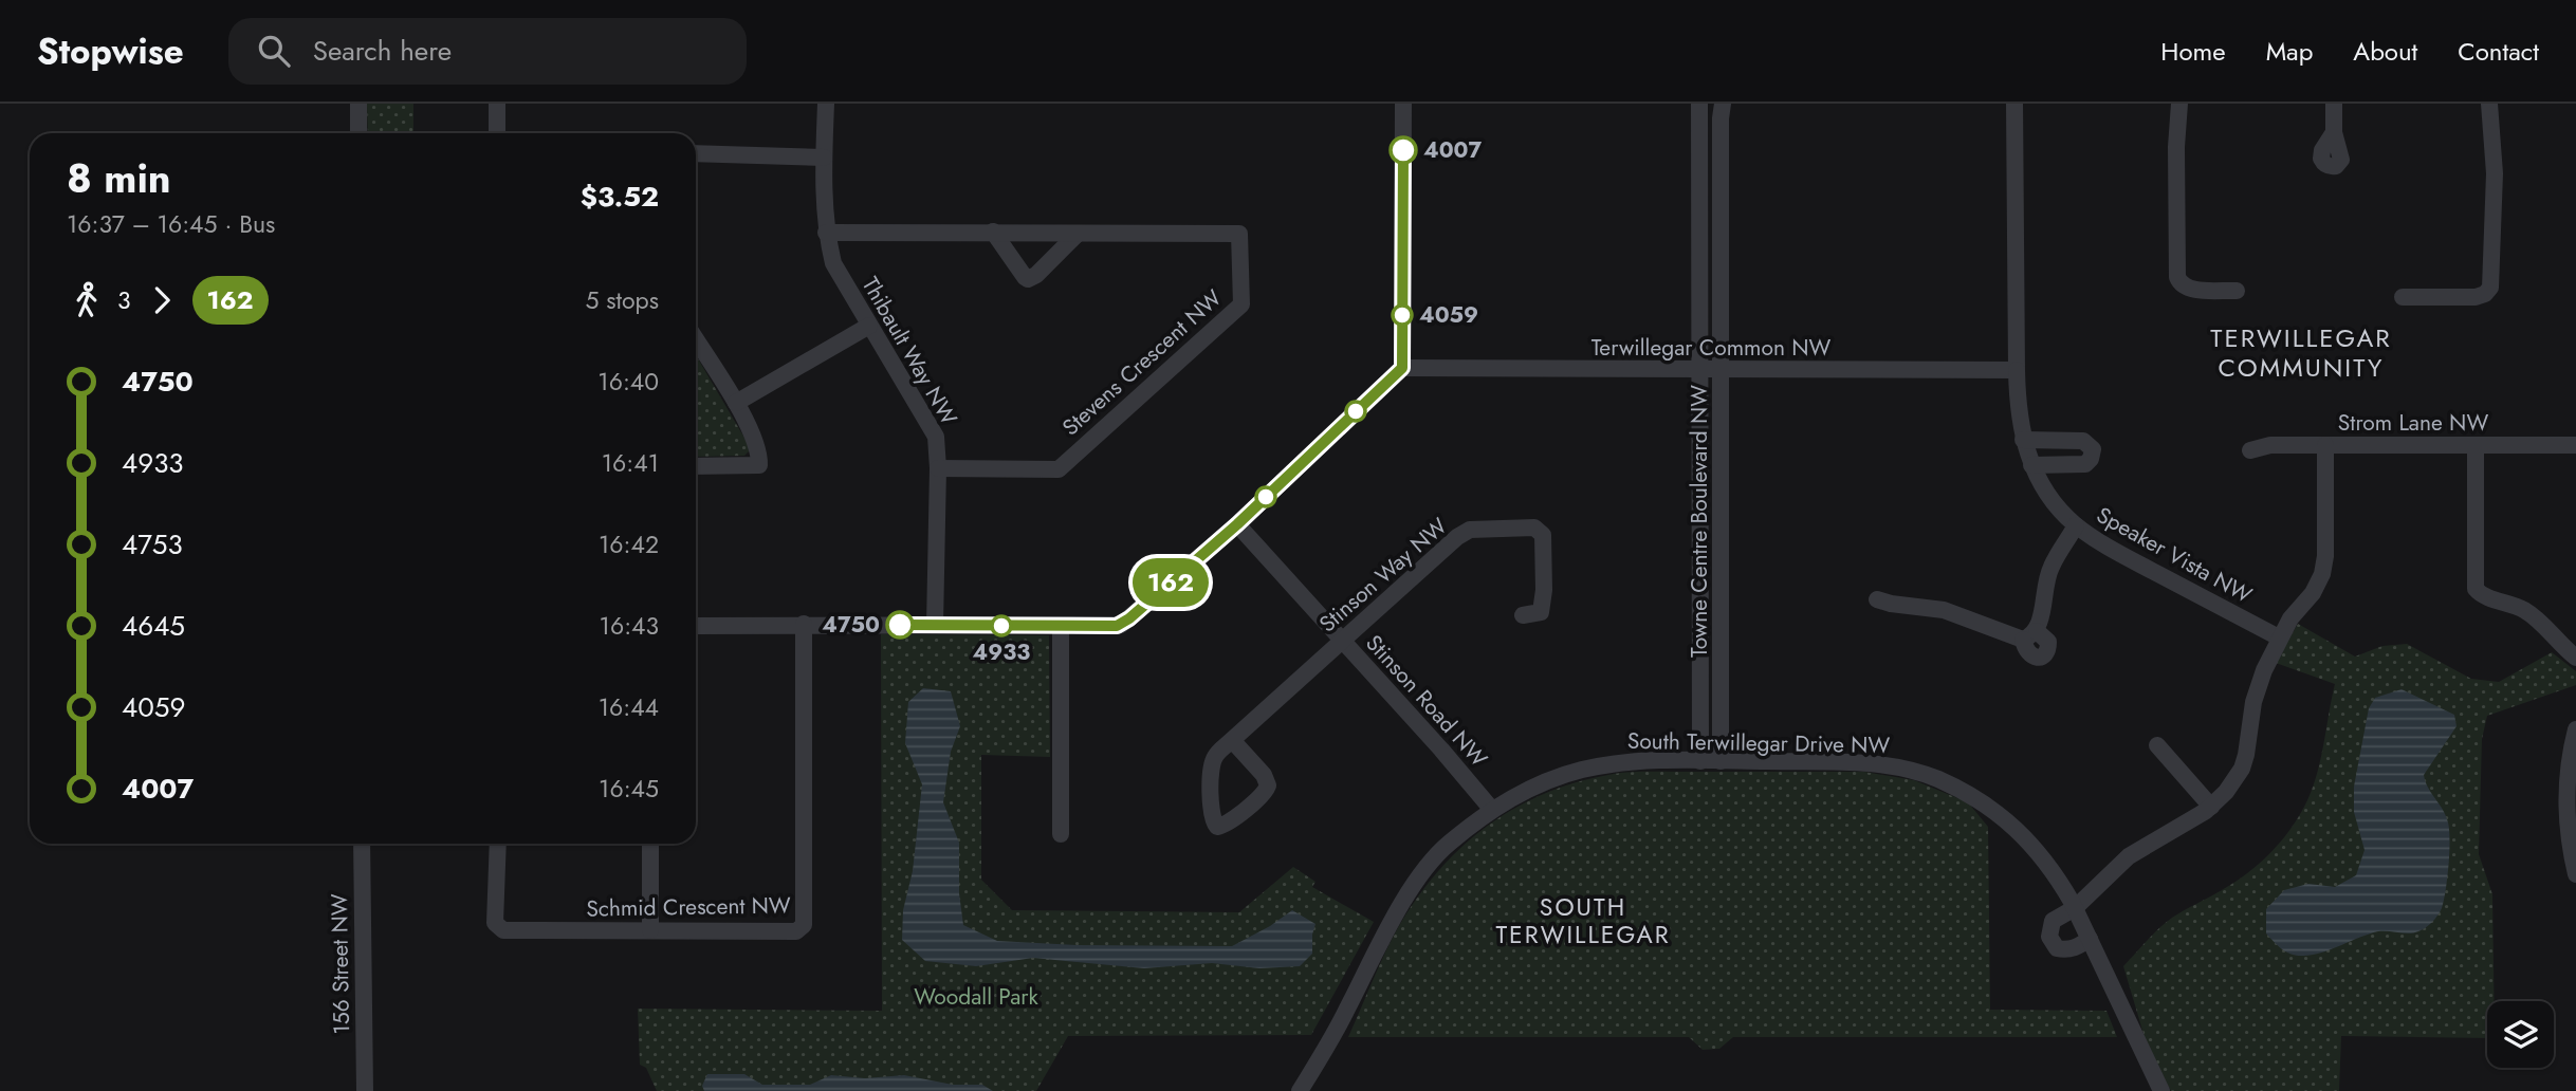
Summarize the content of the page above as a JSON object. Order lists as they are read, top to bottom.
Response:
{
  "streets": {
    "street": [
      "Terwillegar Common NW",
      "Thibault Way NW",
      "Stevens Crescent NW",
      "Strom Lane NW",
      "Towne Centre Boulevard NW",
      "Speaker Vista NW",
      "Stinson Way NW",
      "Stinson Road NW",
      "South Terwillegar Drive NW",
      "Schmid Crescent NW",
      "156 Street NW"
    ]
  },
  "crossings": [
    ["Terwillegar Common NW", "Towne Centre Boulevard NW"],
    ["Terwillegar Common NW", "Speaker Vista NW"],
    ["Thibault Way NW", "Stevens Crescent NW"],
    ["Towne Centre Boulevard NW", "South Terwillegar Drive NW"],
    ["Stinson Way NW", "Stinson Road NW"],
    ["Stinson Road NW", "South Terwillegar Drive NW"]
  ],
  "districts": ["TERWILLEGAR COMMUNITY", "SOUTH TERWILLEGAR"],
  "parks": ["Woodall Park"],
  "places": [
    "4007",
    "4059",
    "4750",
    "4933"
  ],
  "lines": ["bus line 162"],
  "page": {
    "header": "Stopwise",
    "search": "Search here",
    "nav": [
      "Home",
      "Map",
      "About",
      "Contact"
    ],
    "on_map": "162",
    "heading": ["8 min", "16:37 – 16:45 · Bus", "$3.52"],
    "legs": ["3", "162", "5 stops"],
    "list": [
      {
        "name": "4750",
        "value": "16:40"
      },
      {
        "name": "4933",
        "value": "16:41"
      },
      {
        "name": "4753",
        "value": "16:42"
      },
      {
        "name": "4645",
        "value": "16:43"
      },
      {
        "name": "4059",
        "value": "16:44"
      },
      {
        "name": "4007",
        "value": "16:45"
      }
    ]
  }
}
